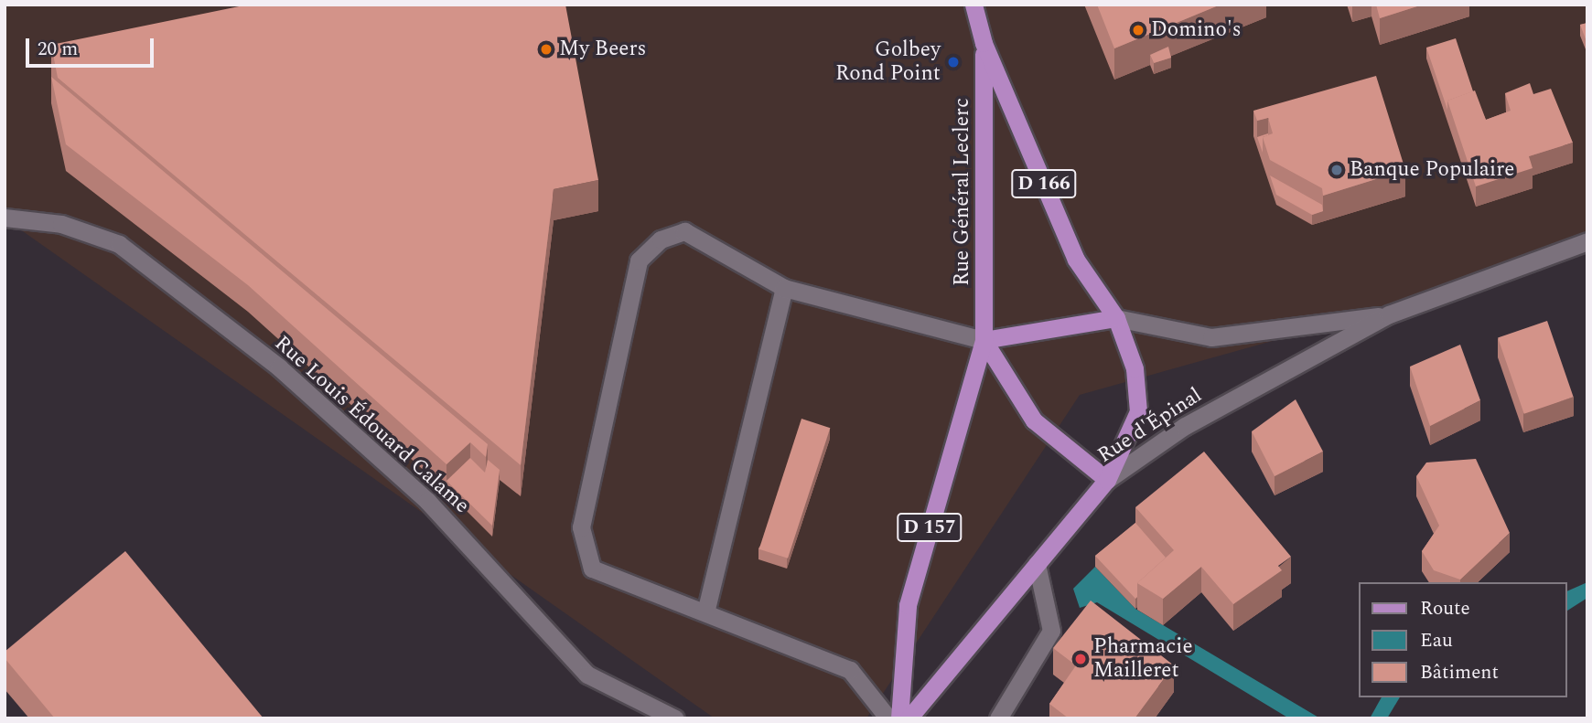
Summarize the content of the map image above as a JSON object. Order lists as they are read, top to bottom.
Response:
{
  "streets": {
    "main road": [
      "D 166",
      "Rue Général Leclerc",
      "Rue d'Épinal",
      "D 157"
    ],
    "street": ["Rue Louis Édouard Calame"]
  },
  "crossings": [
    ["D 166", "Rue Général Leclerc"],
    ["D 166", "Rue d'Épinal"],
    ["Rue Général Leclerc", "Rue d'Épinal"],
    ["Rue Général Leclerc", "D 157"]
  ],
  "places": [
    "Domino's",
    "My Beers",
    "Golbey Rond Point",
    "Banque Populaire",
    "Pharmacie Mailleret"
  ],
  "legend": ["Route", "Eau", "Bâtiment"],
  "scale_bar": "20 m"
}
